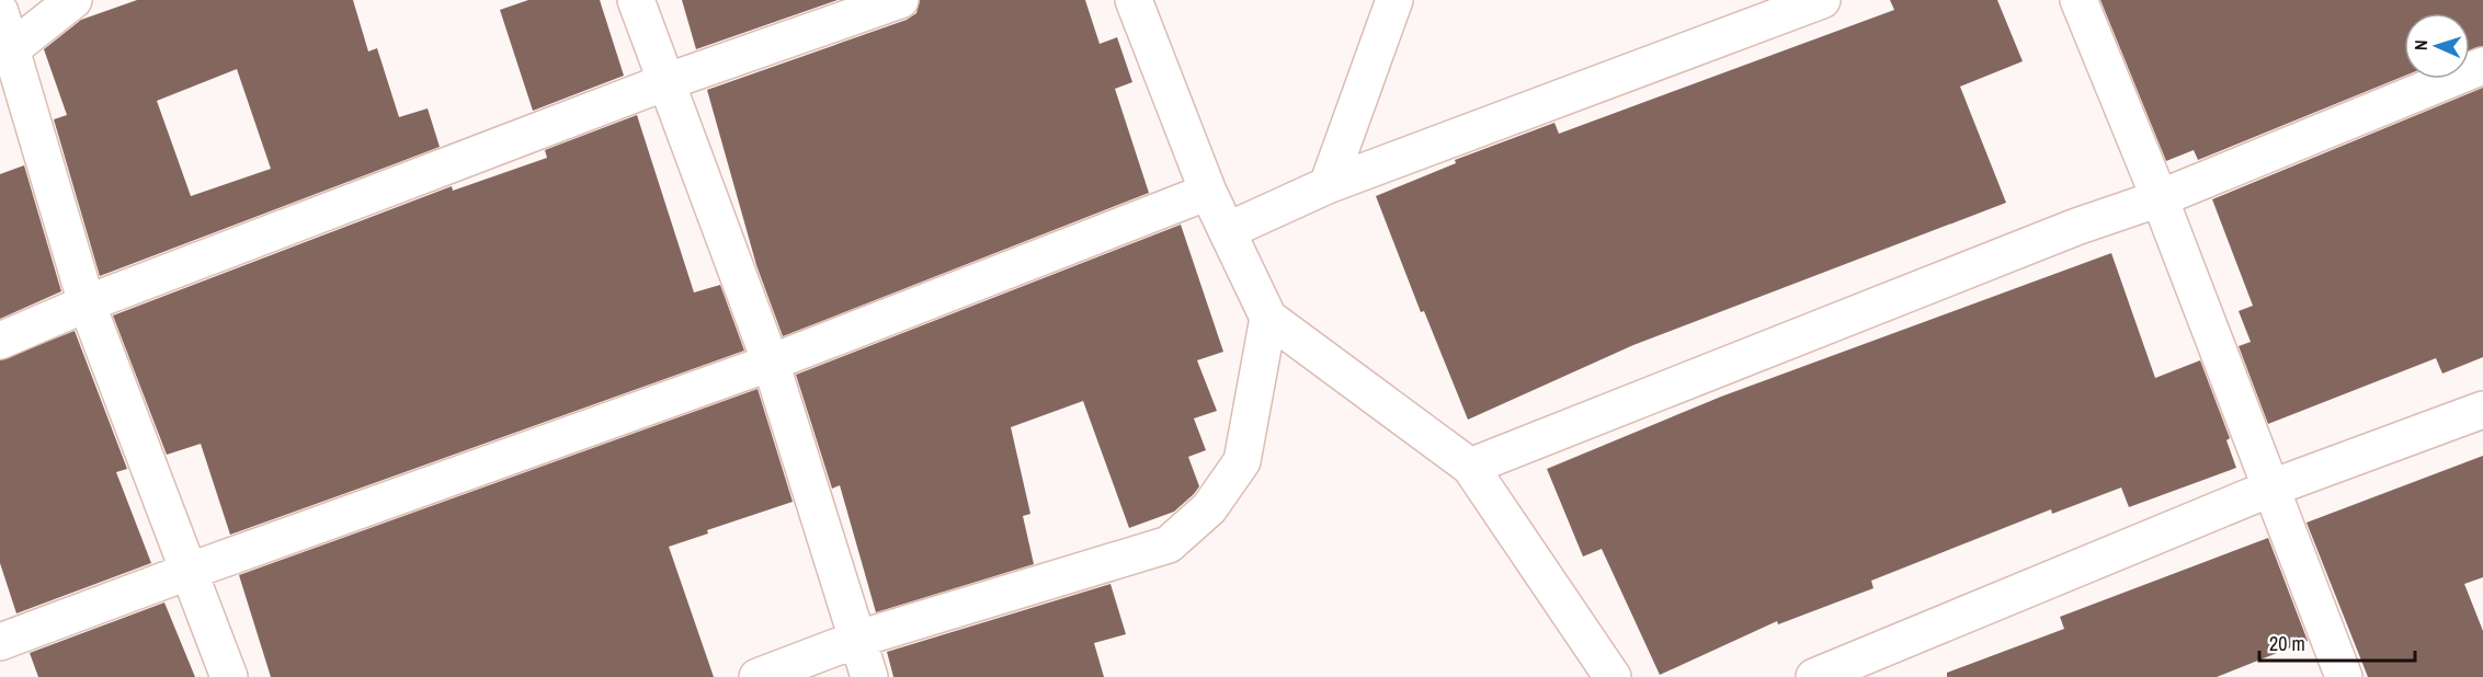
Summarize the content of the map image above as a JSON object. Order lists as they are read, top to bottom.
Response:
{
  "scale_bar": "20 m",
  "north": "left"
}
